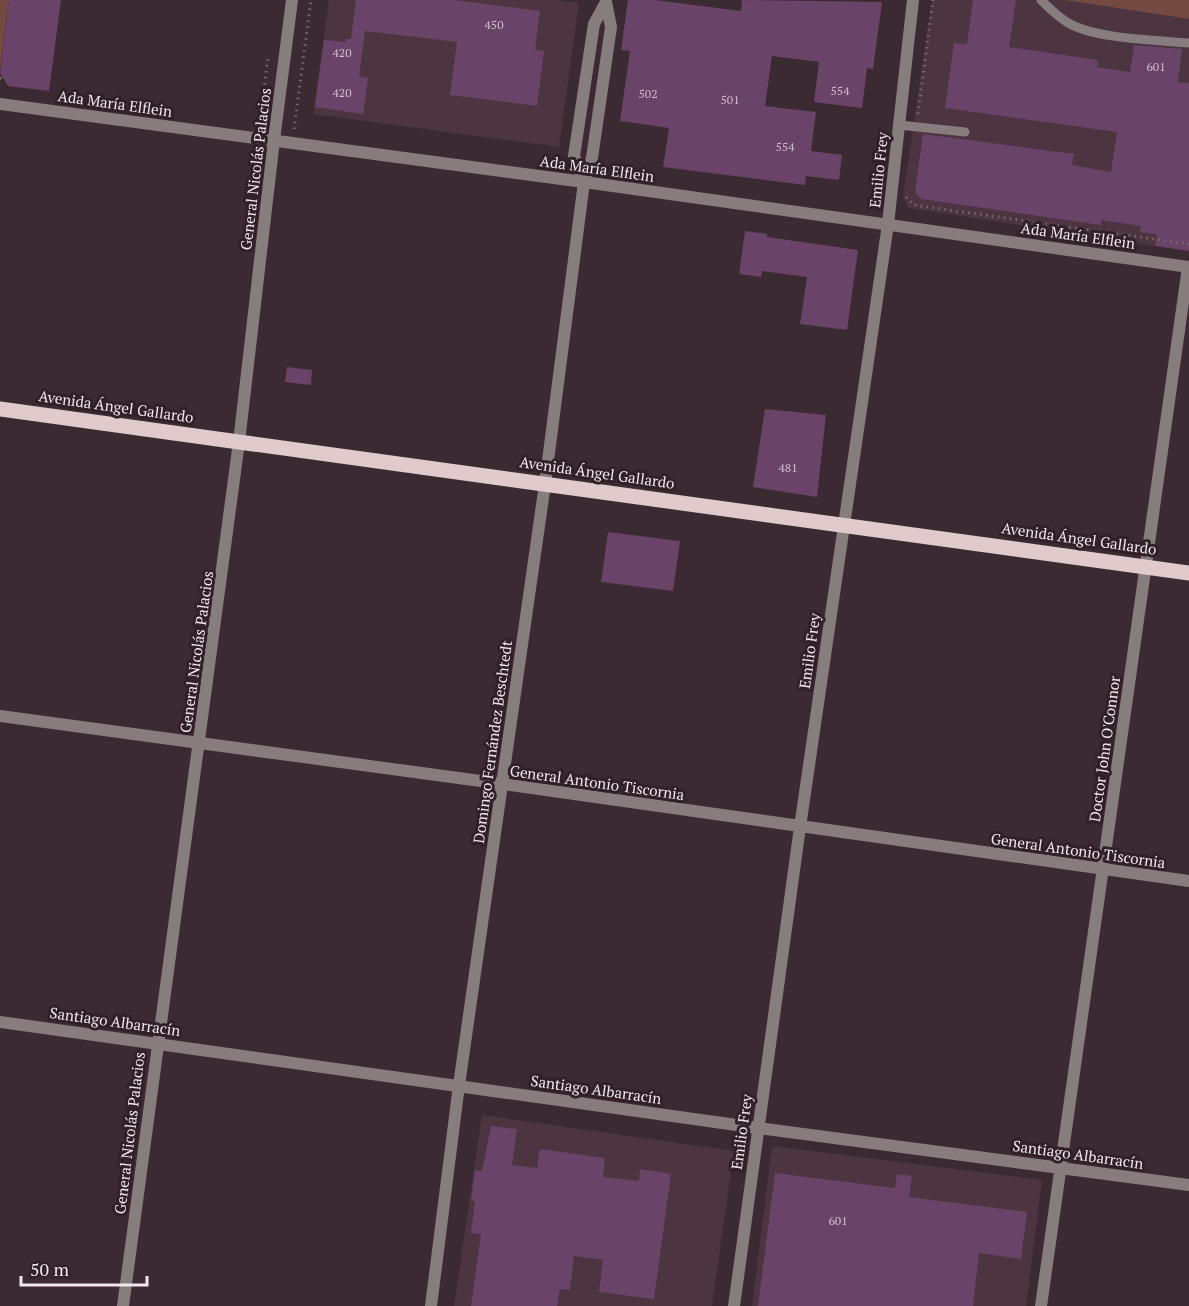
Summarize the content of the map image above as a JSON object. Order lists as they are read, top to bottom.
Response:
{
  "streets": {
    "main road": ["Avenida Ángel Gallardo"],
    "street": [
      "Ada María Elflein",
      "General Nicolás Palacios",
      "Emilio Frey",
      "Domingo Fernández Beschtedt",
      "Doctor John O'Connor",
      "General Antonio Tiscornia",
      "Santiago Albarracín"
    ]
  },
  "crossings": [
    ["Ada María Elflein", "General Nicolás Palacios"],
    ["Ada María Elflein", "Emilio Frey"],
    ["Ada María Elflein", "Domingo Fernández Beschtedt"],
    ["Ada María Elflein", "Doctor John O'Connor"],
    ["General Nicolás Palacios", "Avenida Ángel Gallardo"],
    ["General Nicolás Palacios", "General Antonio Tiscornia"],
    ["General Nicolás Palacios", "Santiago Albarracín"],
    ["Emilio Frey", "Avenida Ángel Gallardo"],
    ["Emilio Frey", "General Antonio Tiscornia"],
    ["Emilio Frey", "Santiago Albarracín"],
    ["Avenida Ángel Gallardo", "Domingo Fernández Beschtedt"],
    ["Avenida Ángel Gallardo", "Doctor John O'Connor"],
    ["Domingo Fernández Beschtedt", "General Antonio Tiscornia"],
    ["Domingo Fernández Beschtedt", "Santiago Albarracín"],
    ["Doctor John O'Connor", "General Antonio Tiscornia"],
    ["Doctor John O'Connor", "Santiago Albarracín"]
  ],
  "house_numbers": [
    "450",
    "420",
    "601",
    "554",
    "420",
    "502",
    "501",
    "554",
    "481",
    "601"
  ],
  "scale_bar": "50 m"
}
